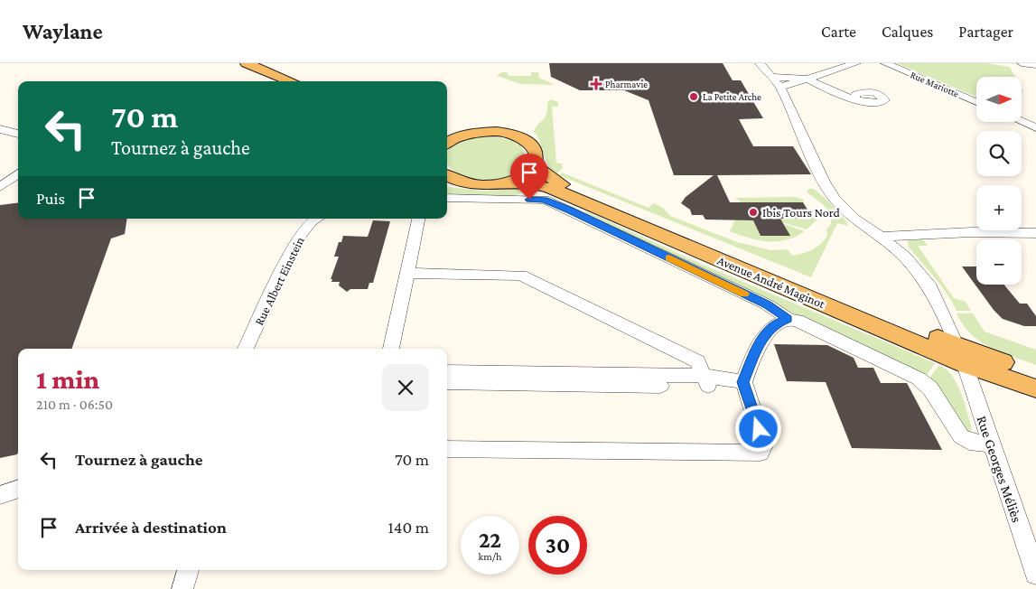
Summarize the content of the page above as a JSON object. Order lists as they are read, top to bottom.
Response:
{
  "streets": {
    "main road": ["Avenue André Maginot"],
    "street": ["Rue Mariotte", "Rue Albert Einstein", "Rue Georges Méliès"]
  },
  "crossings": [
    ["Avenue André Maginot", "Rue Georges Méliès"]
  ],
  "places": {
    "health": ["Pharmavie"],
    "other": ["La Petite Arche", "Ibis Tours Nord"]
  },
  "north": "right",
  "page": {
    "header": "Waylane",
    "nav": ["Carte", "Calques", "Partager"],
    "map_buttons": ["+", "−"],
    "turn": ["70 m", "Tournez à gauche"],
    "then": "Puis",
    "heading": ["1 min", "210 m · 06:50"],
    "list": [
      {
        "name": "Tournez à gauche",
        "value": "70 m"
      },
      {
        "name": "Arrivée à destination",
        "value": "140 m"
      }
    ],
    "speed": "22 km/h",
    "limit": "30"
  }
}
